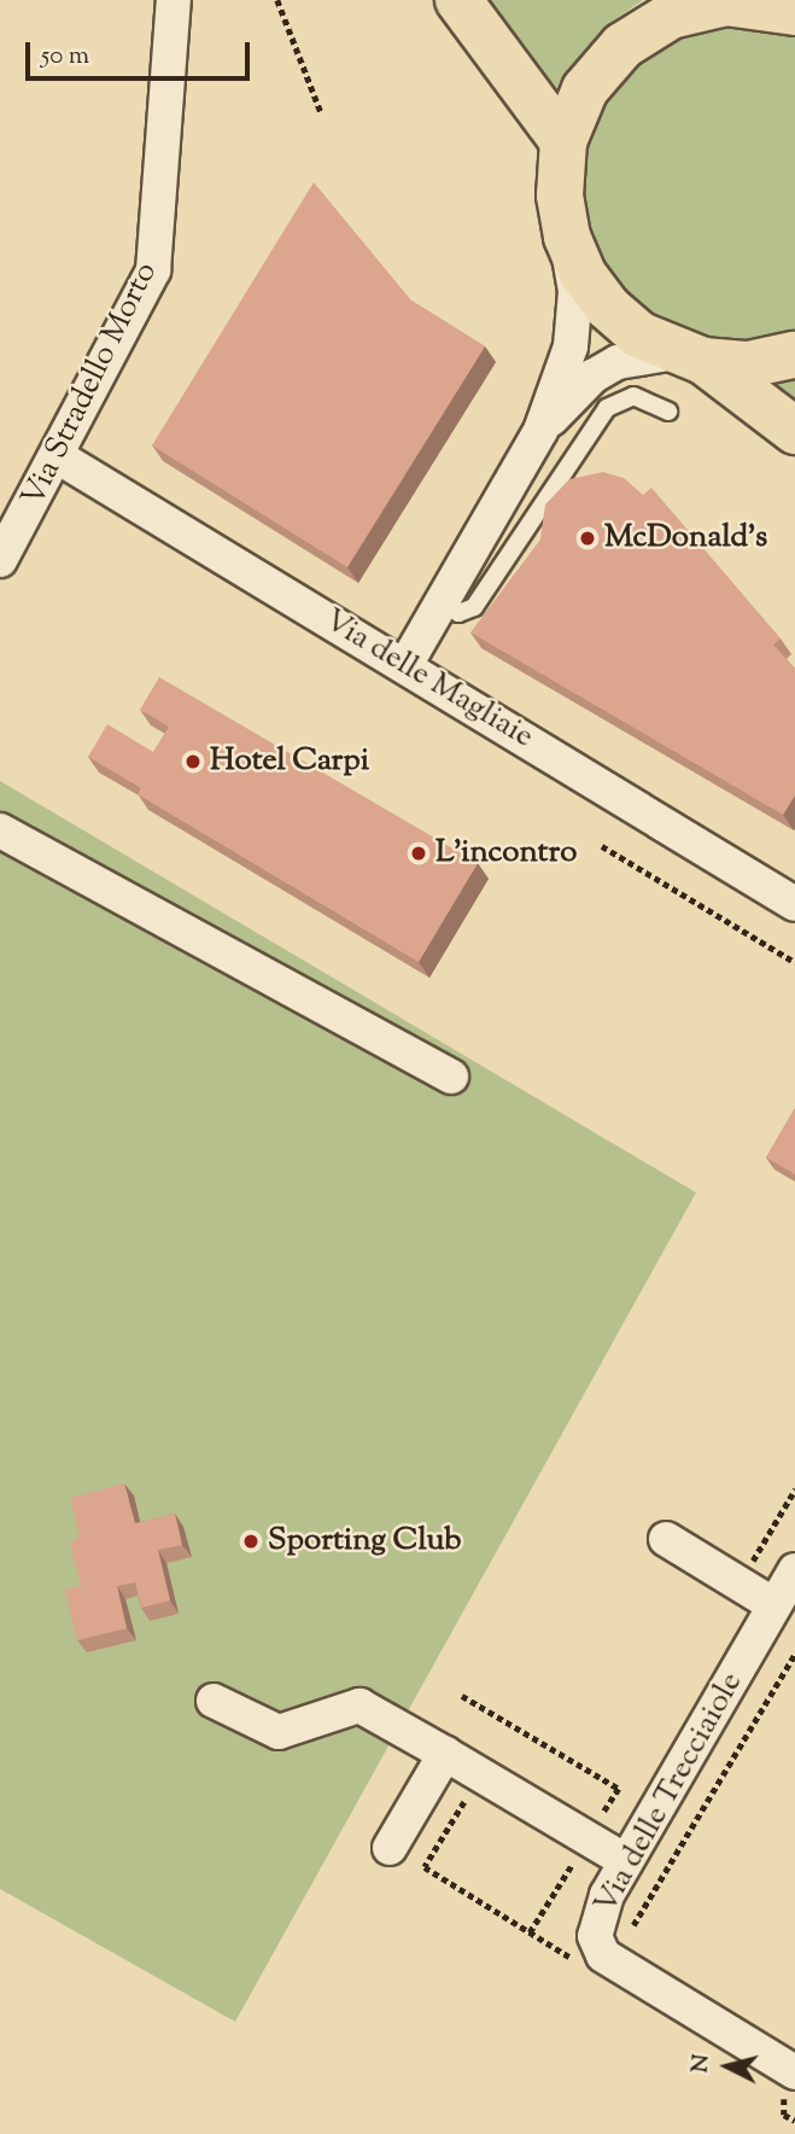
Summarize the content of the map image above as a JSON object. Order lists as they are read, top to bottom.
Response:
{
  "streets": {
    "street": ["Via Stradello Morto", "Via delle Magliaie", "Via delle Trecciaiole"]
  },
  "crossings": [
    ["Via Stradello Morto", "Via delle Magliaie"]
  ],
  "places": [
    "McDonald's",
    "Hotel Carpi",
    "L'incontro",
    "Sporting Club"
  ],
  "scale_bar": "50 m",
  "north": "left"
}
